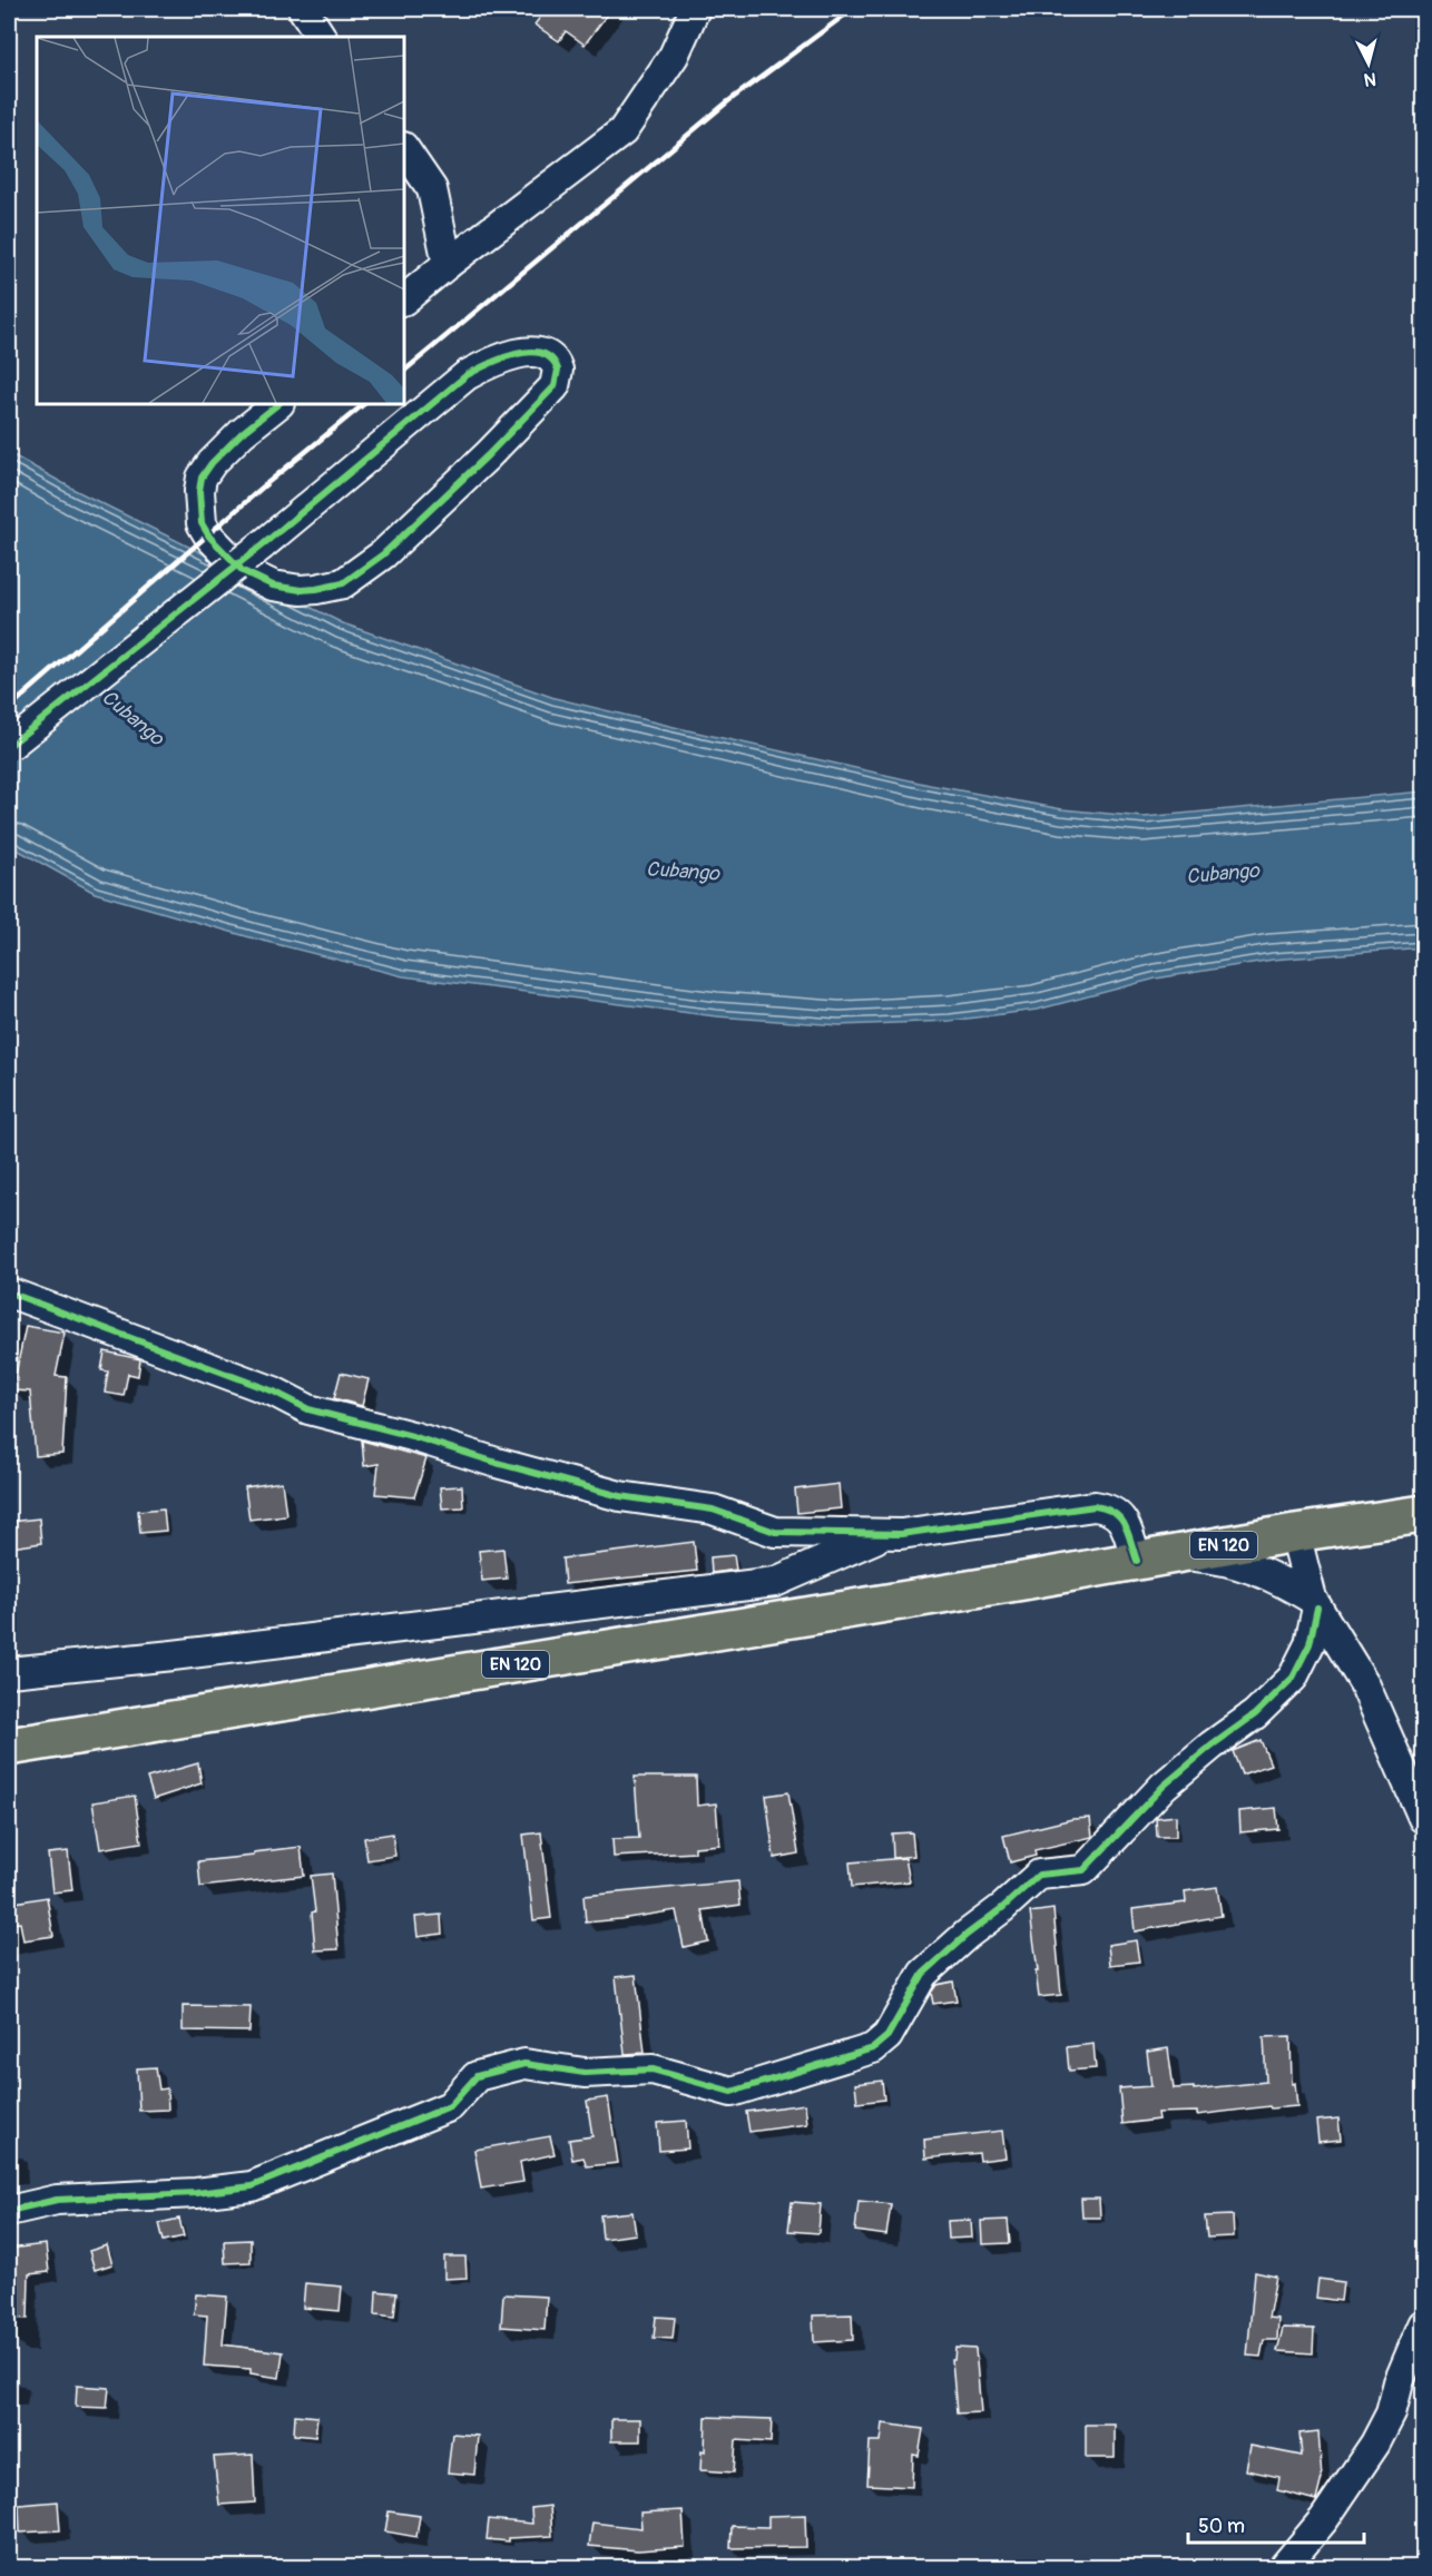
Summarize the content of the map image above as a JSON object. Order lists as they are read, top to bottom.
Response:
{
  "streets": {
    "main road": ["EN 120"]
  },
  "water": ["Cubango"],
  "scale_bar": "50 m",
  "north": "bottom"
}
